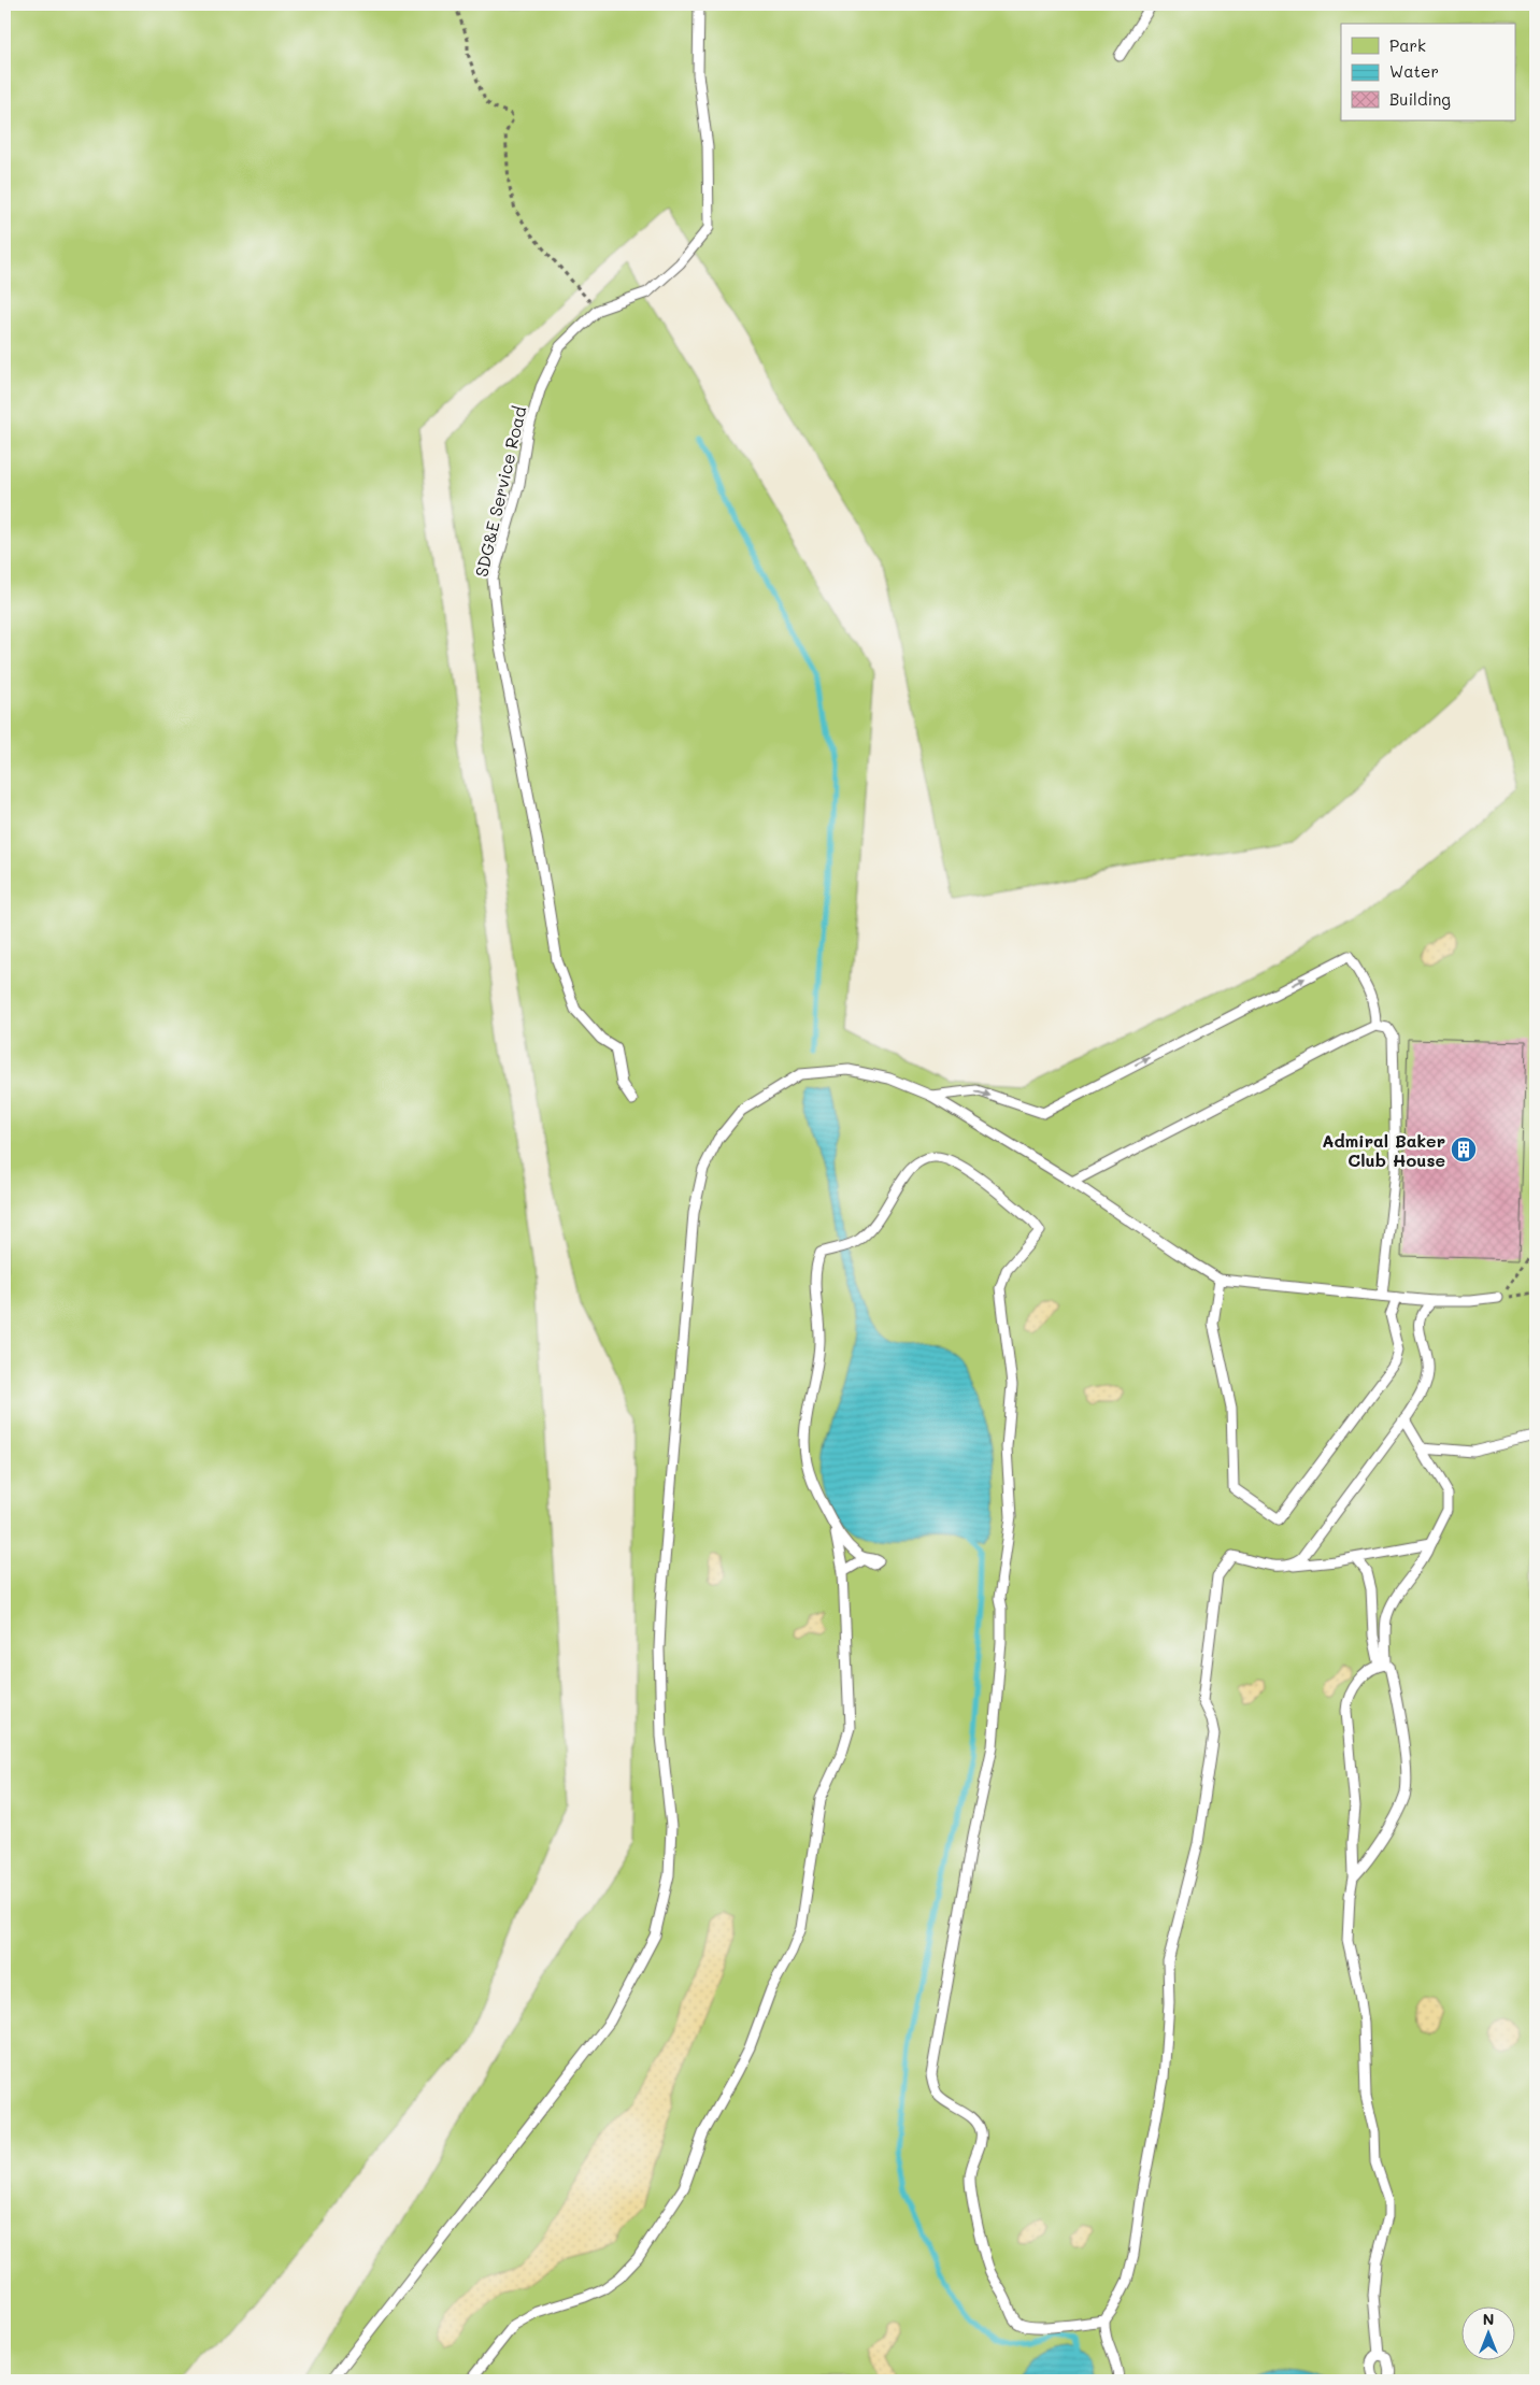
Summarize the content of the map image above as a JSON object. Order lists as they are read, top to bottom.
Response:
{
  "streets": {
    "lane": ["SDG&E Service Road"]
  },
  "places": {
    "building": ["Admiral Baker Club House"]
  },
  "legend": ["Park", "Water", "Building"],
  "north": "top"
}
